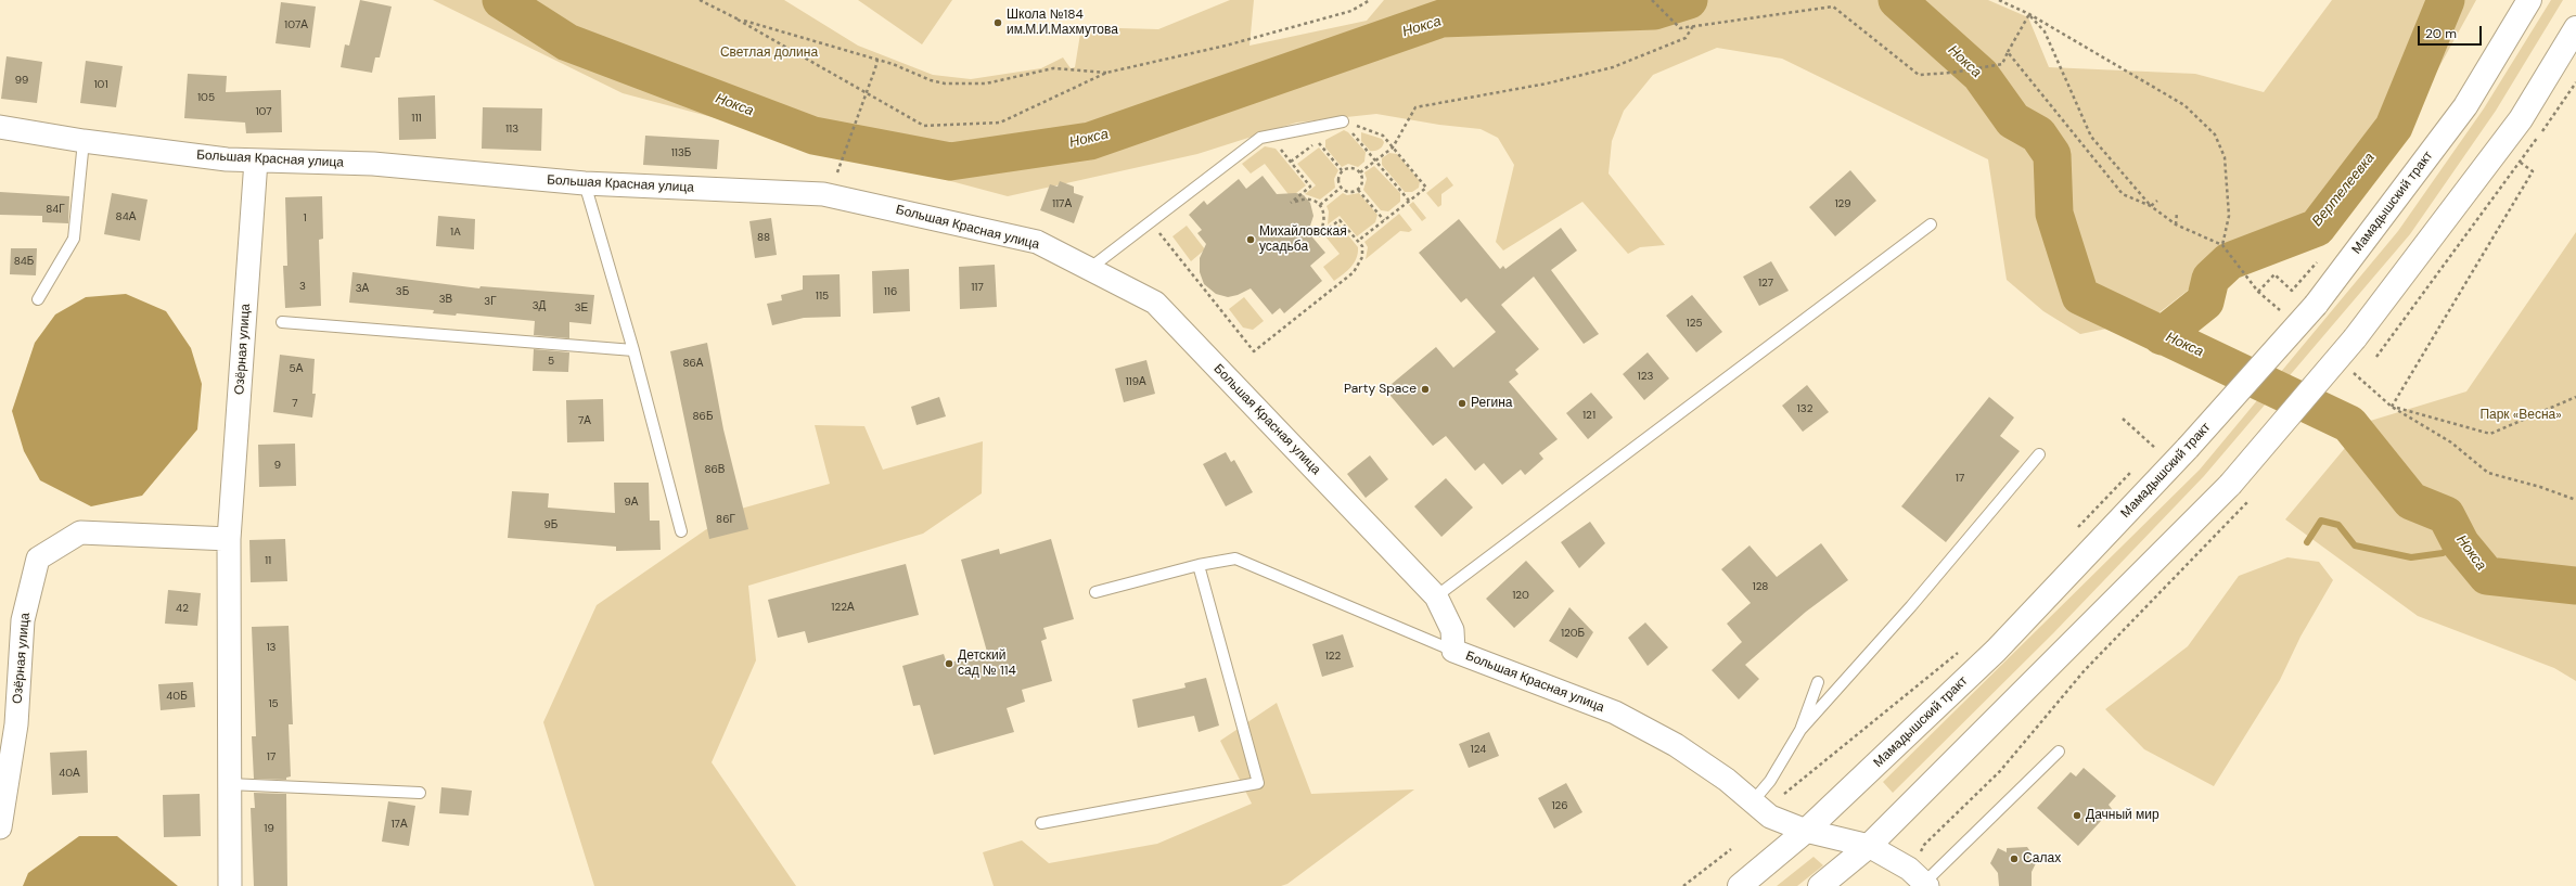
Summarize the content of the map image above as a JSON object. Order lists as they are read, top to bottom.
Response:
{
  "streets": {
    "main road": ["Мамадышский тракт"],
    "street": ["Большая Красная улица", "Озёрная улица"]
  },
  "crossings": [
    ["Большая Красная улица", "Мамадышский тракт"],
    ["Большая Красная улица", "Озёрная улица"]
  ],
  "water": ["Нокса", "Вертелеевка"],
  "parks": ["Светлая долина", "Парк «Весна»"],
  "places": [
    "Школа №184 им.М.И.Махмутова",
    "Михайловская усадьба",
    "Party Space",
    "Регина",
    "Детский сад № 114",
    "Дачный мир",
    "Салах"
  ],
  "house_numbers": [
    "107А",
    "99",
    "101",
    "105",
    "107",
    "111",
    "113",
    "113Б",
    "117А",
    "129",
    "84Г",
    "84А",
    "1",
    "1A",
    "88",
    "84Б",
    "127",
    "3",
    "117",
    "3А",
    "3Б",
    "116",
    "115",
    "3В",
    "3Г",
    "3Д",
    "3Е",
    "125",
    "5",
    "86А",
    "5А",
    "123",
    "119А",
    "7",
    "132",
    "121",
    "86Б",
    "7А",
    "9",
    "86В",
    "17",
    "9А",
    "86Г",
    "9Б",
    "11",
    "128",
    "120",
    "122А",
    "42",
    "120Б",
    "13",
    "122",
    "40Б",
    "15",
    "124",
    "17",
    "40А",
    "126",
    "17А",
    "19"
  ],
  "scale_bar": "20 m"
}
